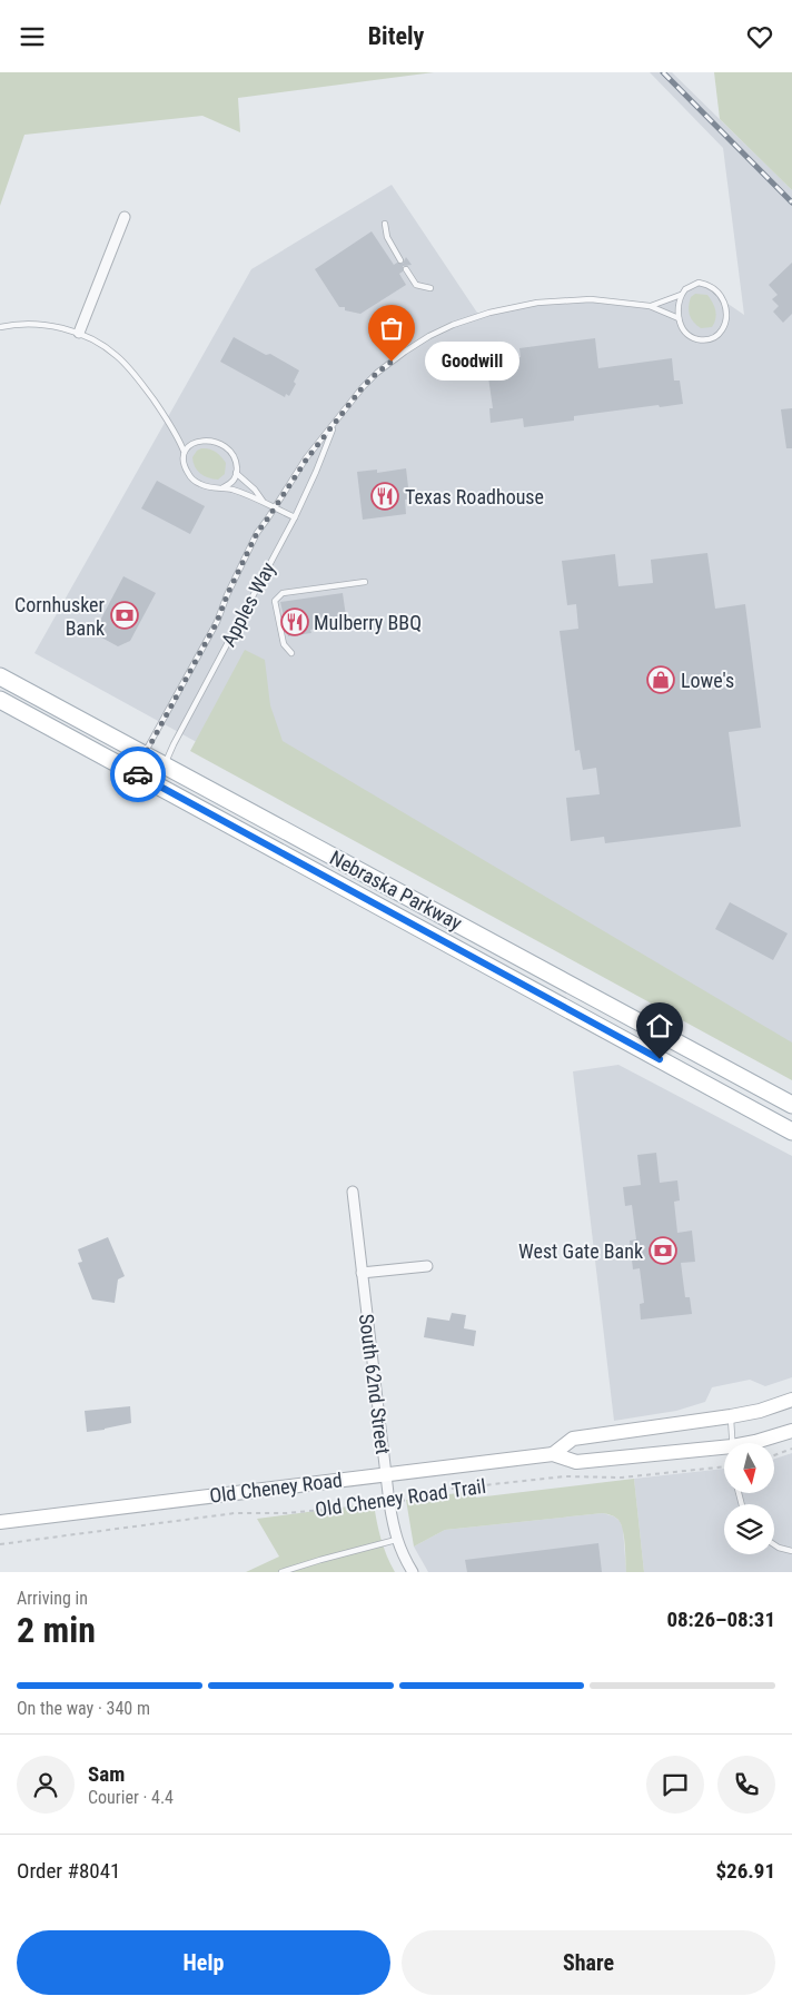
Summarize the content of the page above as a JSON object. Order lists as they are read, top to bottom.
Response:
{
  "streets": {
    "main road": ["Nebraska Parkway", "Old Cheney Road"],
    "street": ["South 62nd Street"],
    "lane": ["Apples Way"],
    "path": ["Old Cheney Road Trail"]
  },
  "crossings": [
    ["Apples Way", "Nebraska Parkway"],
    ["South 62nd Street", "Old Cheney Road"],
    ["South 62nd Street", "Old Cheney Road Trail"]
  ],
  "places": {
    "other": ["Goodwill"],
    "restaurant": ["Texas Roadhouse", "Mulberry BBQ"],
    "bank": ["Cornhusker Bank", "West Gate Bank"],
    "shop": ["Lowe's"]
  },
  "north": "bottom",
  "page": {
    "header": "Bitely",
    "bubble": "Goodwill",
    "heading": ["2 min", "Arriving in", "08:26–08:31"],
    "panel": [
      "Sam",
      "Courier · 4.4",
      "Order #8041",
      "$26.91"
    ],
    "bar": "On the way · 340 m",
    "buttons": ["Help", "Share"]
  }
}
